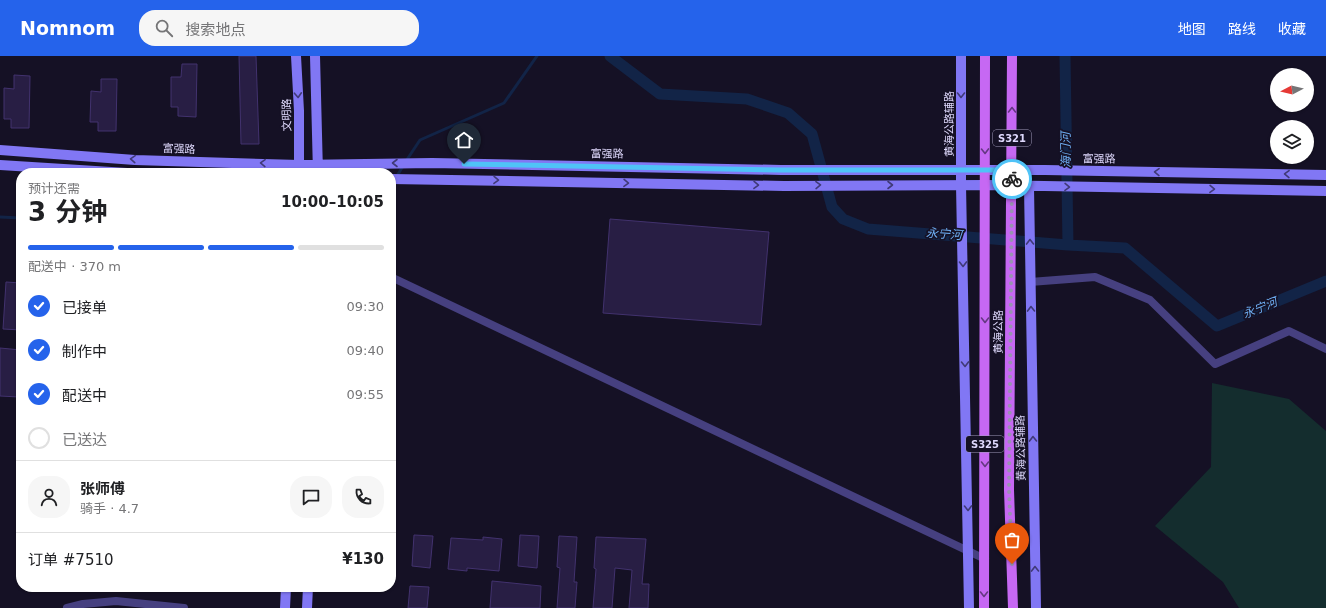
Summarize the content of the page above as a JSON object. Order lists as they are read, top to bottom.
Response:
{
  "streets": {
    "main road": [
      "文明路",
      "黄海公路辅路",
      "S321",
      "富强路",
      "黄海公路",
      "S325"
    ]
  },
  "crossings": [
    ["黄海公路辅路", "富强路"],
    ["富强路", "黄海公路"]
  ],
  "water": ["海门河", "永宁河"],
  "north": "left",
  "page": {
    "header": "Nomnom",
    "search": "搜索地点",
    "nav": ["地图", "路线", "收藏"],
    "heading": ["3 分钟", "预计还需", "10:00–10:05"],
    "panel": [
      "张师傅",
      "骑手 · 4.7",
      "订单 #7510",
      "¥130"
    ],
    "bar": "配送中 · 370 m",
    "list": [
      ["已接单", "09:30"],
      ["制作中", "09:40"],
      ["配送中", "09:55"],
      "已送达"
    ]
  }
}
